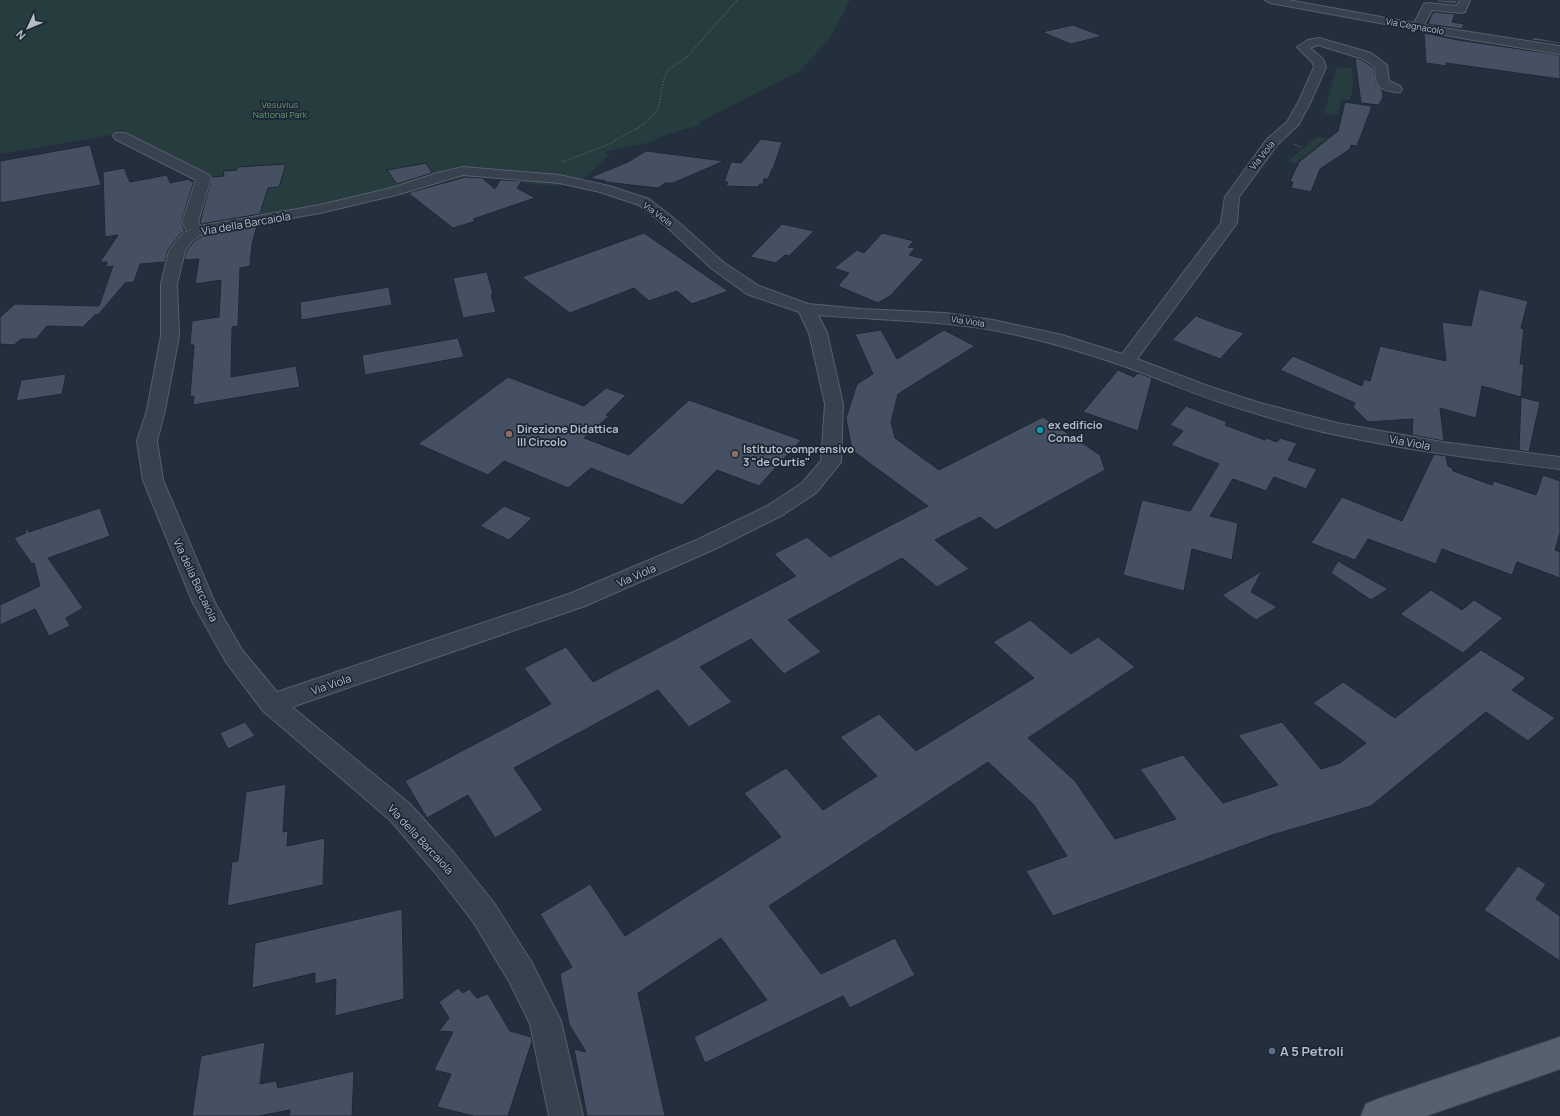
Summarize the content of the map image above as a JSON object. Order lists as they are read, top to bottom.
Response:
{
  "streets": {
    "street": ["Via Cegnacolo", "Via Viola", "Via della Barcaiola"]
  },
  "crossings": [
    ["Via Viola", "Via della Barcaiola"]
  ],
  "parks": ["Vesuvius National Park"],
  "places": [
    "ex edificio Conad",
    "Direzione Didattica III Circolo",
    "Istituto comprensivo 3 \"de Curtis\"",
    "A 5 Petroli"
  ],
  "north": "bottom left"
}
